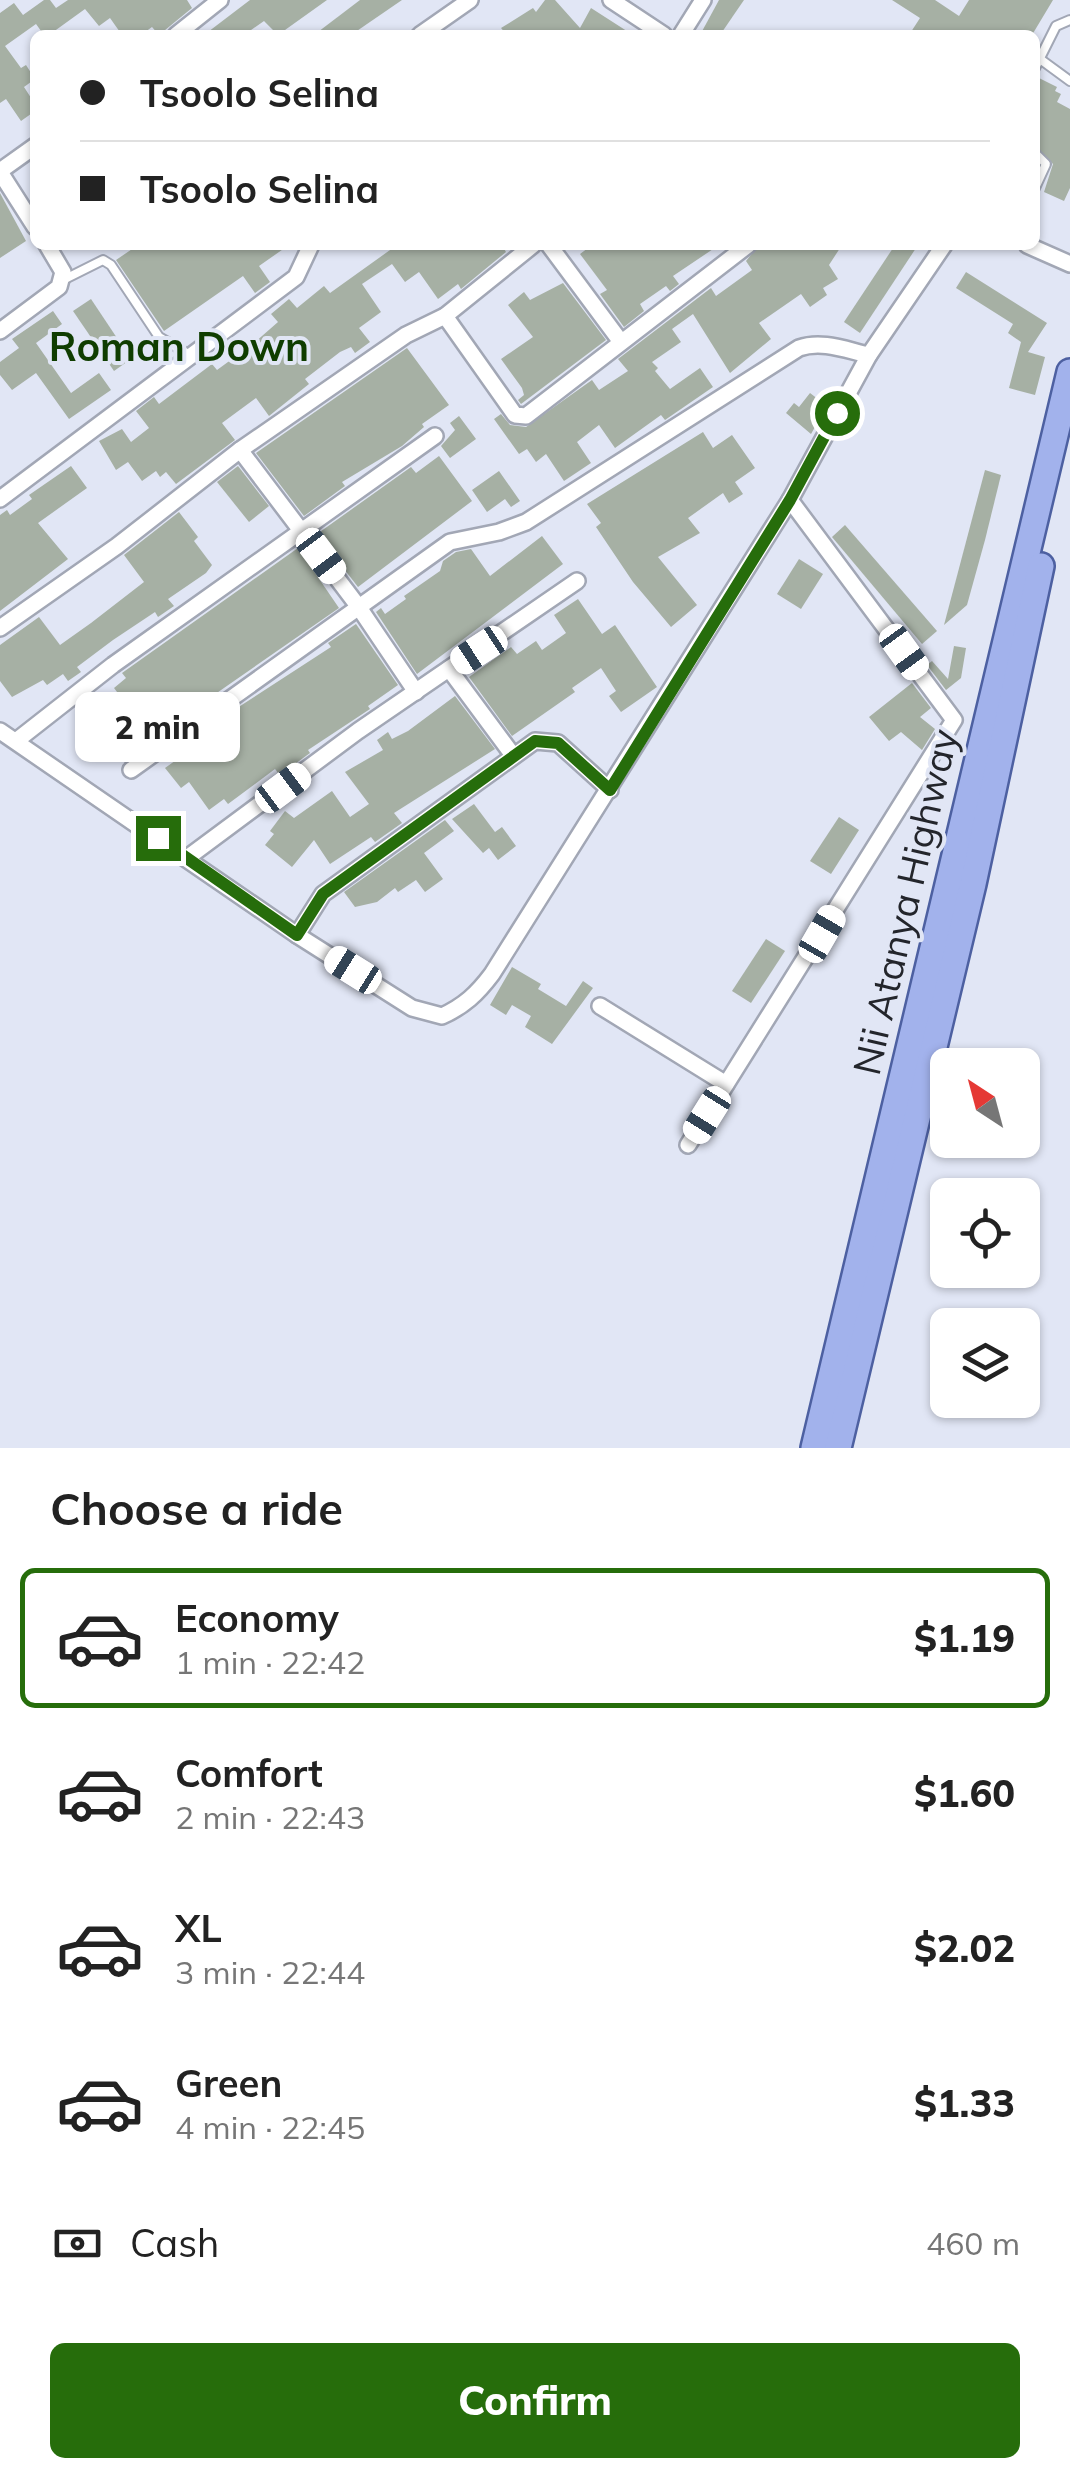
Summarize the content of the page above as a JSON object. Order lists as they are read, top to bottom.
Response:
{
  "streets": {
    "main road": ["Nii Atanya Highway"]
  },
  "districts": ["Roman Down"],
  "north": "top left",
  "page": {
    "banner": ["Tsoolo Selina", "Tsoolo Selina"],
    "bubble": "2 min",
    "heading": "Choose a ride",
    "list": [
      {
        "name": "Economy",
        "note": "1 min · 22:42",
        "value": "$1.19"
      },
      {
        "name": "Comfort",
        "note": "2 min · 22:43",
        "value": "$1.60"
      },
      {
        "name": "XL",
        "note": "3 min · 22:44",
        "value": "$2.02"
      },
      {
        "name": "Green",
        "note": "4 min · 22:45",
        "value": "$1.33"
      }
    ],
    "pay": ["Cash", "460 m"],
    "buttons": "Confirm"
  }
}
